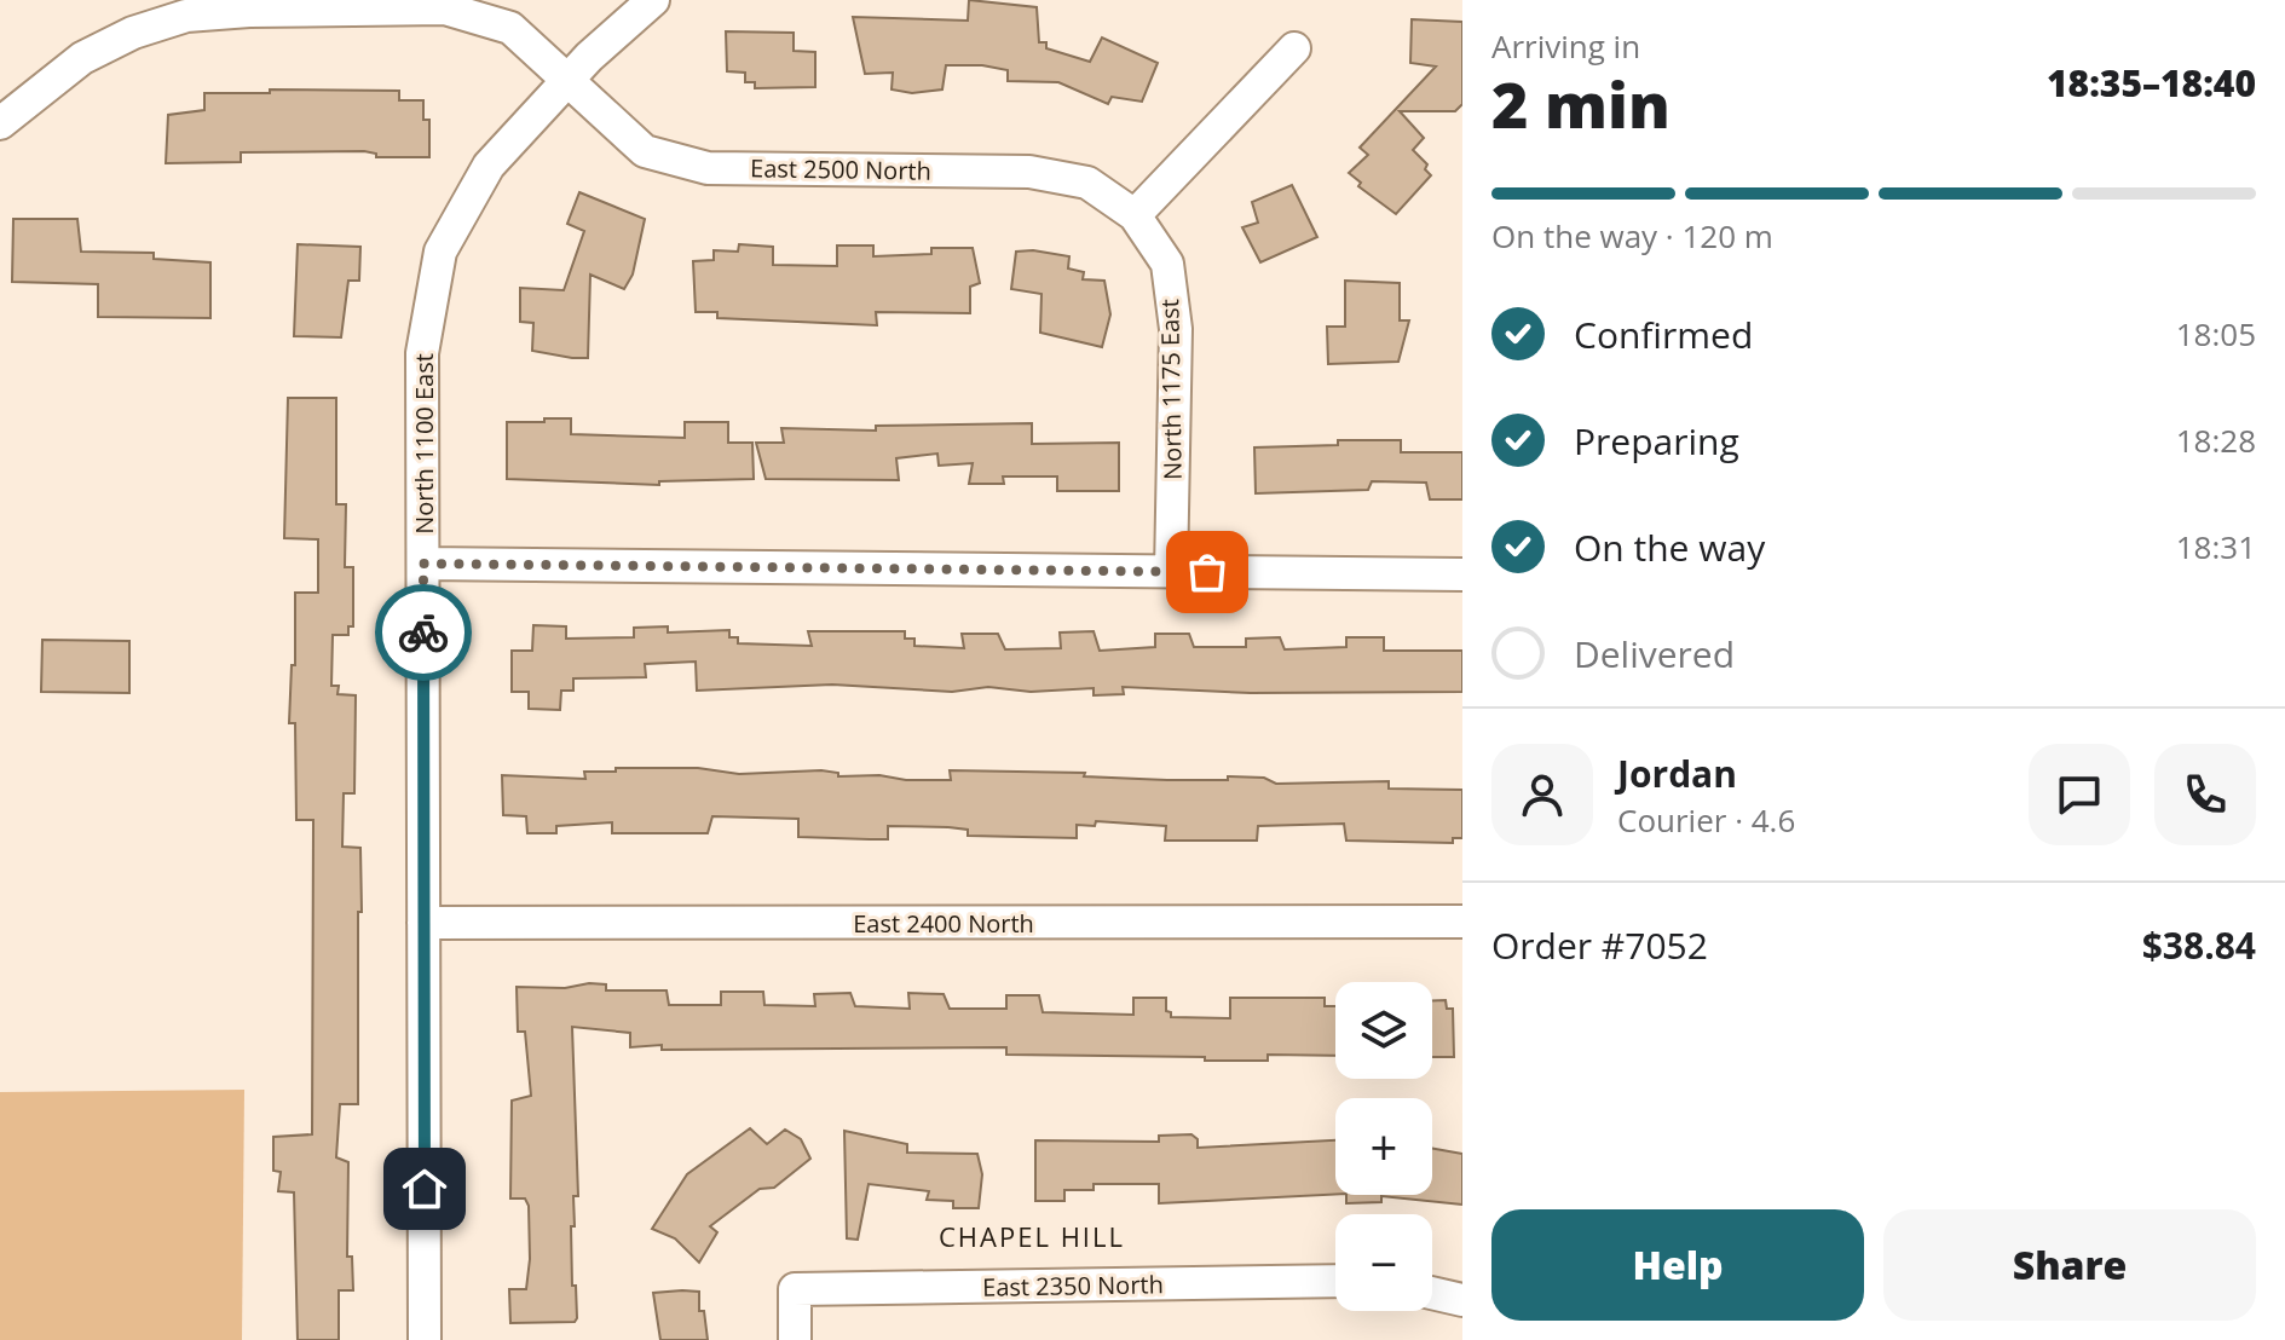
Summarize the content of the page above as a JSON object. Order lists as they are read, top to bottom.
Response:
{
  "streets": {
    "street": [
      "East 2500 North",
      "North 1175 East",
      "North 1100 East",
      "East 2400 North",
      "East 2350 North"
    ]
  },
  "crossings": [
    ["East 2500 North", "North 1175 East"],
    ["East 2500 North", "North 1100 East"],
    ["North 1100 East", "East 2400 North"]
  ],
  "districts": ["CHAPEL HILL"],
  "page": {
    "heading": ["2 min", "Arriving in", "18:35–18:40"],
    "panel": [
      "Jordan",
      "Courier · 4.6",
      "Order #7052",
      "$38.84"
    ],
    "bar": "On the way · 120 m",
    "list": [
      ["Confirmed", "18:05"],
      ["Preparing", "18:28"],
      ["On the way", "18:31"],
      "Delivered"
    ],
    "map_buttons": ["+", "−"],
    "buttons": ["Help", "Share"]
  }
}
